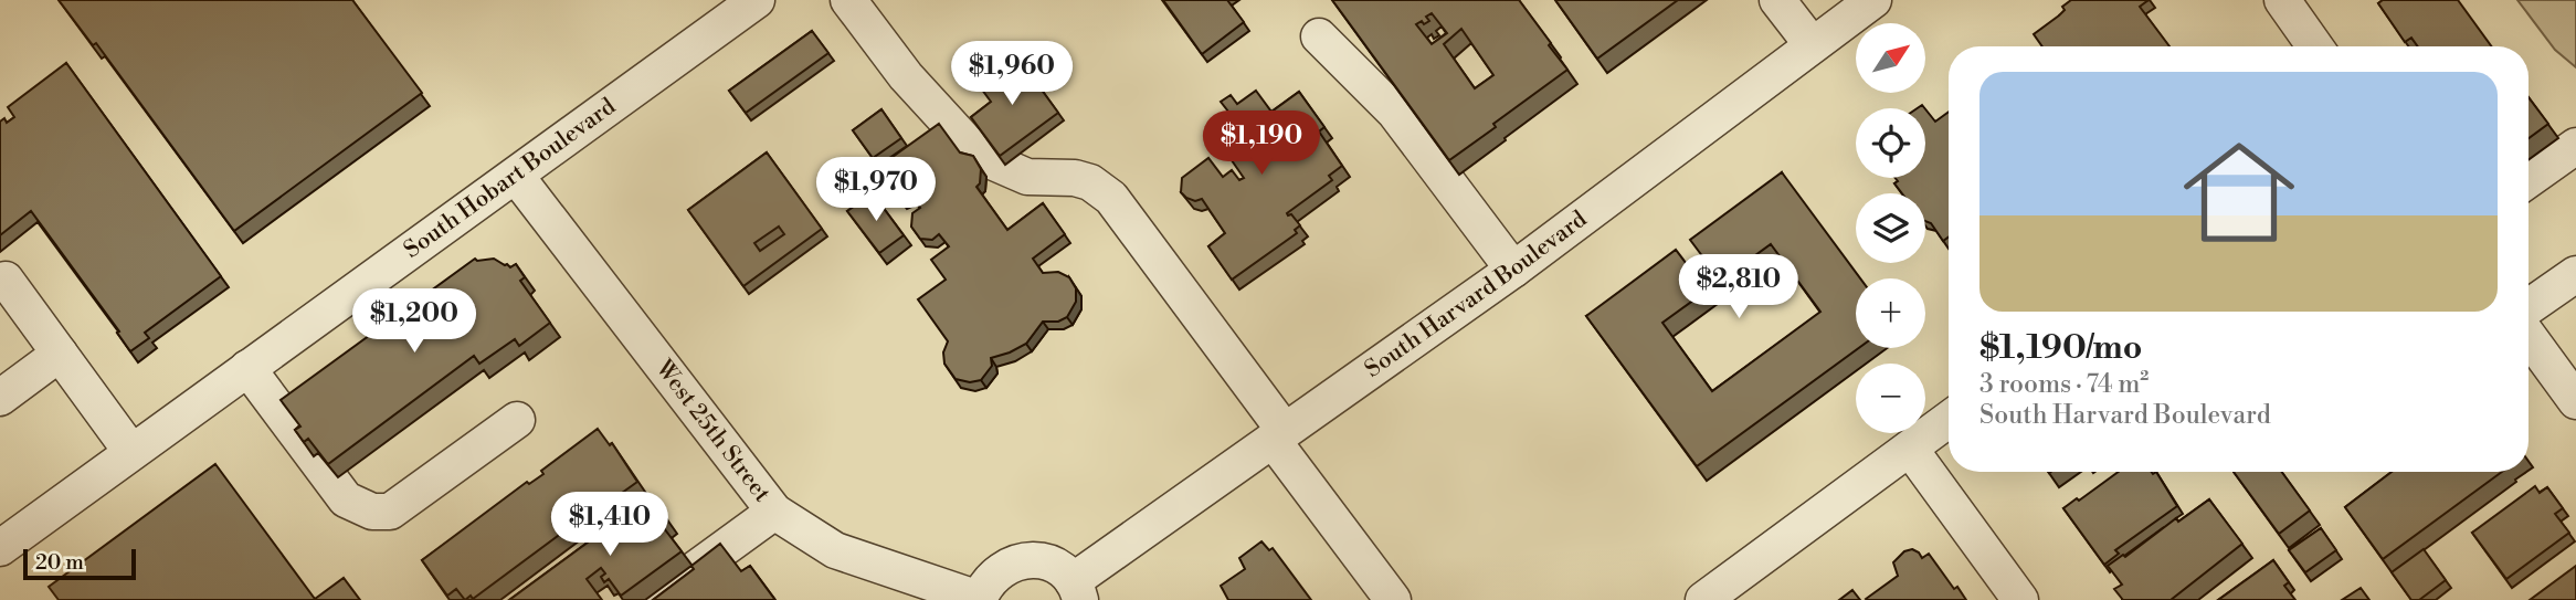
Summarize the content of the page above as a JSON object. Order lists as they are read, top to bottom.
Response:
{
  "streets": {
    "street": ["South Hobart Boulevard", "South Harvard Boulevard", "West 25th Street"]
  },
  "crossings": [
    ["South Hobart Boulevard", "West 25th Street"]
  ],
  "scale_bar": "20 m",
  "north": "top right",
  "page": {
    "map_buttons": ["+", "−"],
    "price": [
      "$1,960",
      "$1,190",
      "$1,970",
      "$2,810",
      "$1,200",
      "$1,410"
    ],
    "list": [
      {
        "name": "$1,190/mo",
        "note": "3 rooms · 74 m² · South Harvard Boulevard"
      }
    ],
    "scale": "20 m"
  }
}
